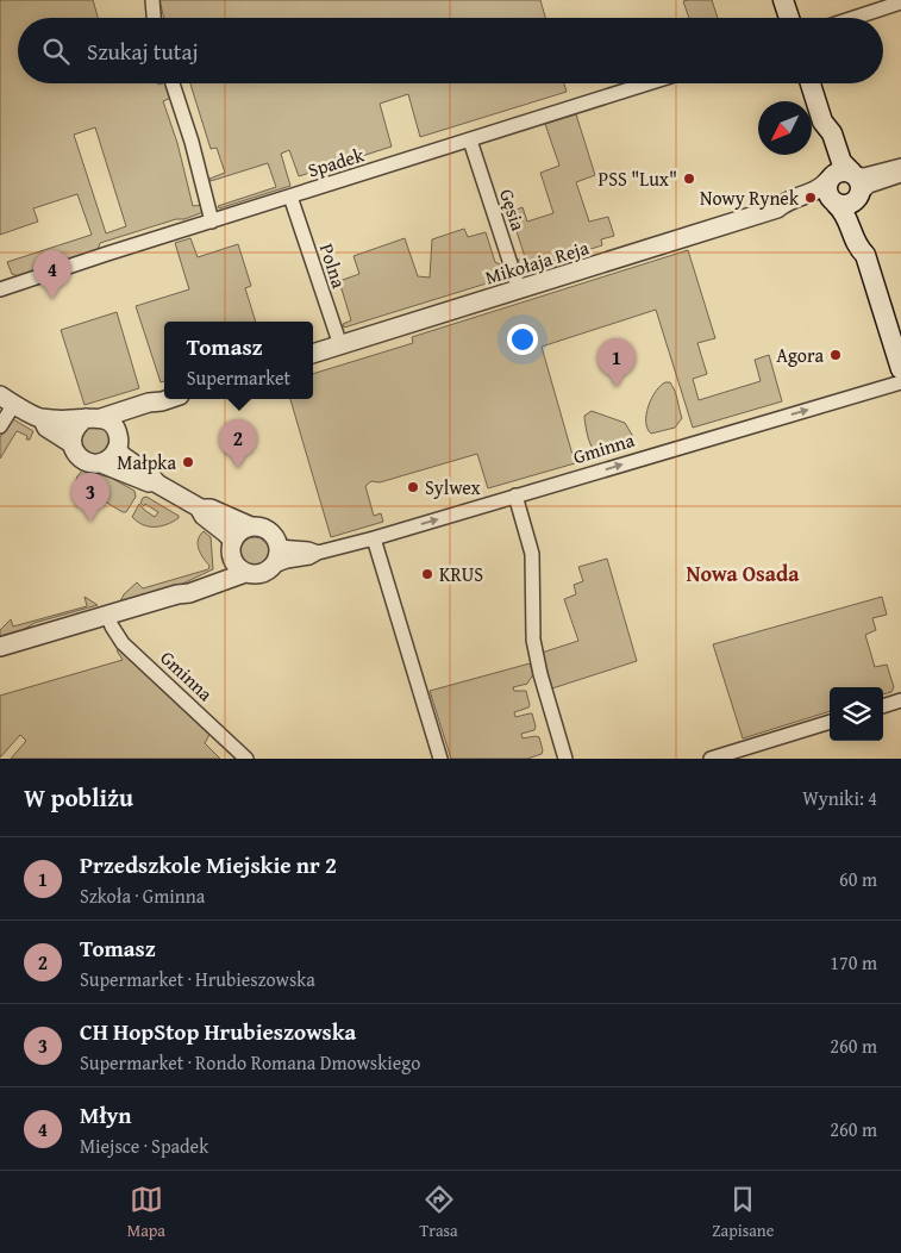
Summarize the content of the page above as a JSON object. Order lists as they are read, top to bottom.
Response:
{
  "streets": {
    "street": [
      "Spadek",
      "Gęsia",
      "Mikołaja Reja",
      "Polna",
      "Gminna"
    ]
  },
  "crossings": [
    ["Spadek", "Gęsia"],
    ["Spadek", "Polna"],
    ["Gęsia", "Mikołaja Reja"],
    ["Mikołaja Reja", "Polna"]
  ],
  "one_way": ["Gminna"],
  "districts": ["Nowa Osada"],
  "places": [
    "PSS \"Lux\"",
    "Nowy Rynek",
    "Agora",
    "Małpka",
    "Sylwex",
    "KRUS"
  ],
  "north": "bottom left",
  "page": {
    "search": "Szukaj tutaj",
    "pins": [
      "4",
      "1",
      "2",
      "3"
    ],
    "popup": ["Tomasz", "Supermarket"],
    "heading": ["W pobliżu", "Wyniki: 4"],
    "list": [
      {
        "mark": "1",
        "name": "Przedszkole Miejskie nr 2",
        "note": "Szkoła · Gminna",
        "value": "60 m"
      },
      {
        "mark": "2",
        "name": "Tomasz",
        "note": "Supermarket · Hrubieszowska",
        "value": "170 m"
      },
      {
        "mark": "3",
        "name": "CH HopStop Hrubieszowska",
        "note": "Supermarket · Rondo Romana Dmowskiego",
        "value": "260 m"
      },
      {
        "mark": "4",
        "name": "Młyn",
        "note": "Miejsce · Spadek",
        "value": "260 m"
      }
    ],
    "nav": ["Mapa", "Trasa", "Zapisane"]
  }
}
